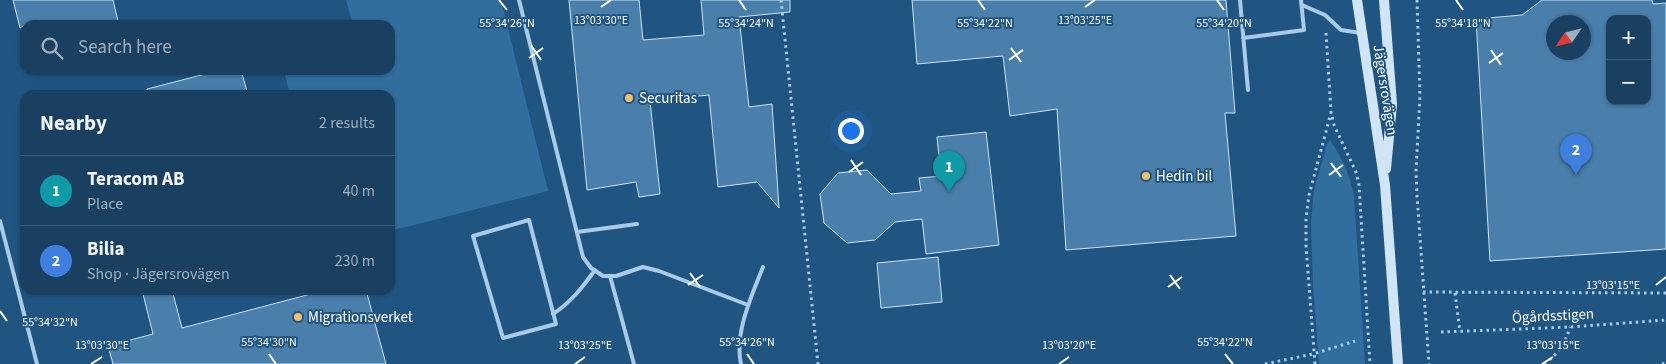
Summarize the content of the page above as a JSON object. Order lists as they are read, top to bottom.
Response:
{
  "streets": {
    "street": ["Jägersrovägen"],
    "path": ["Ögårdsstigen"]
  },
  "places": ["Securitas", "Hedin bil", "Migrationsverket"],
  "north": "bottom left",
  "page": {
    "map_buttons": ["+", "−"],
    "search": "Search here",
    "heading": ["Nearby", "2 results"],
    "pins": ["2", "1"],
    "list": [
      {
        "mark": "1",
        "name": "Teracom AB",
        "note": "Place",
        "value": "40 m"
      },
      {
        "mark": "2",
        "name": "Bilia",
        "note": "Shop · Jägersrovägen",
        "value": "230 m"
      }
    ]
  },
  "coordinates": [
    "13°03'30\"E",
    "13°03'25\"E",
    "55°34'26\"N",
    "55°34'24\"N",
    "55°34'22\"N",
    "55°34'20\"N",
    "55°34'18\"N",
    "13°03'15\"E",
    "55°34'32\"N",
    "55°34'30\"N",
    "13°03'20\"E"
  ]
}
